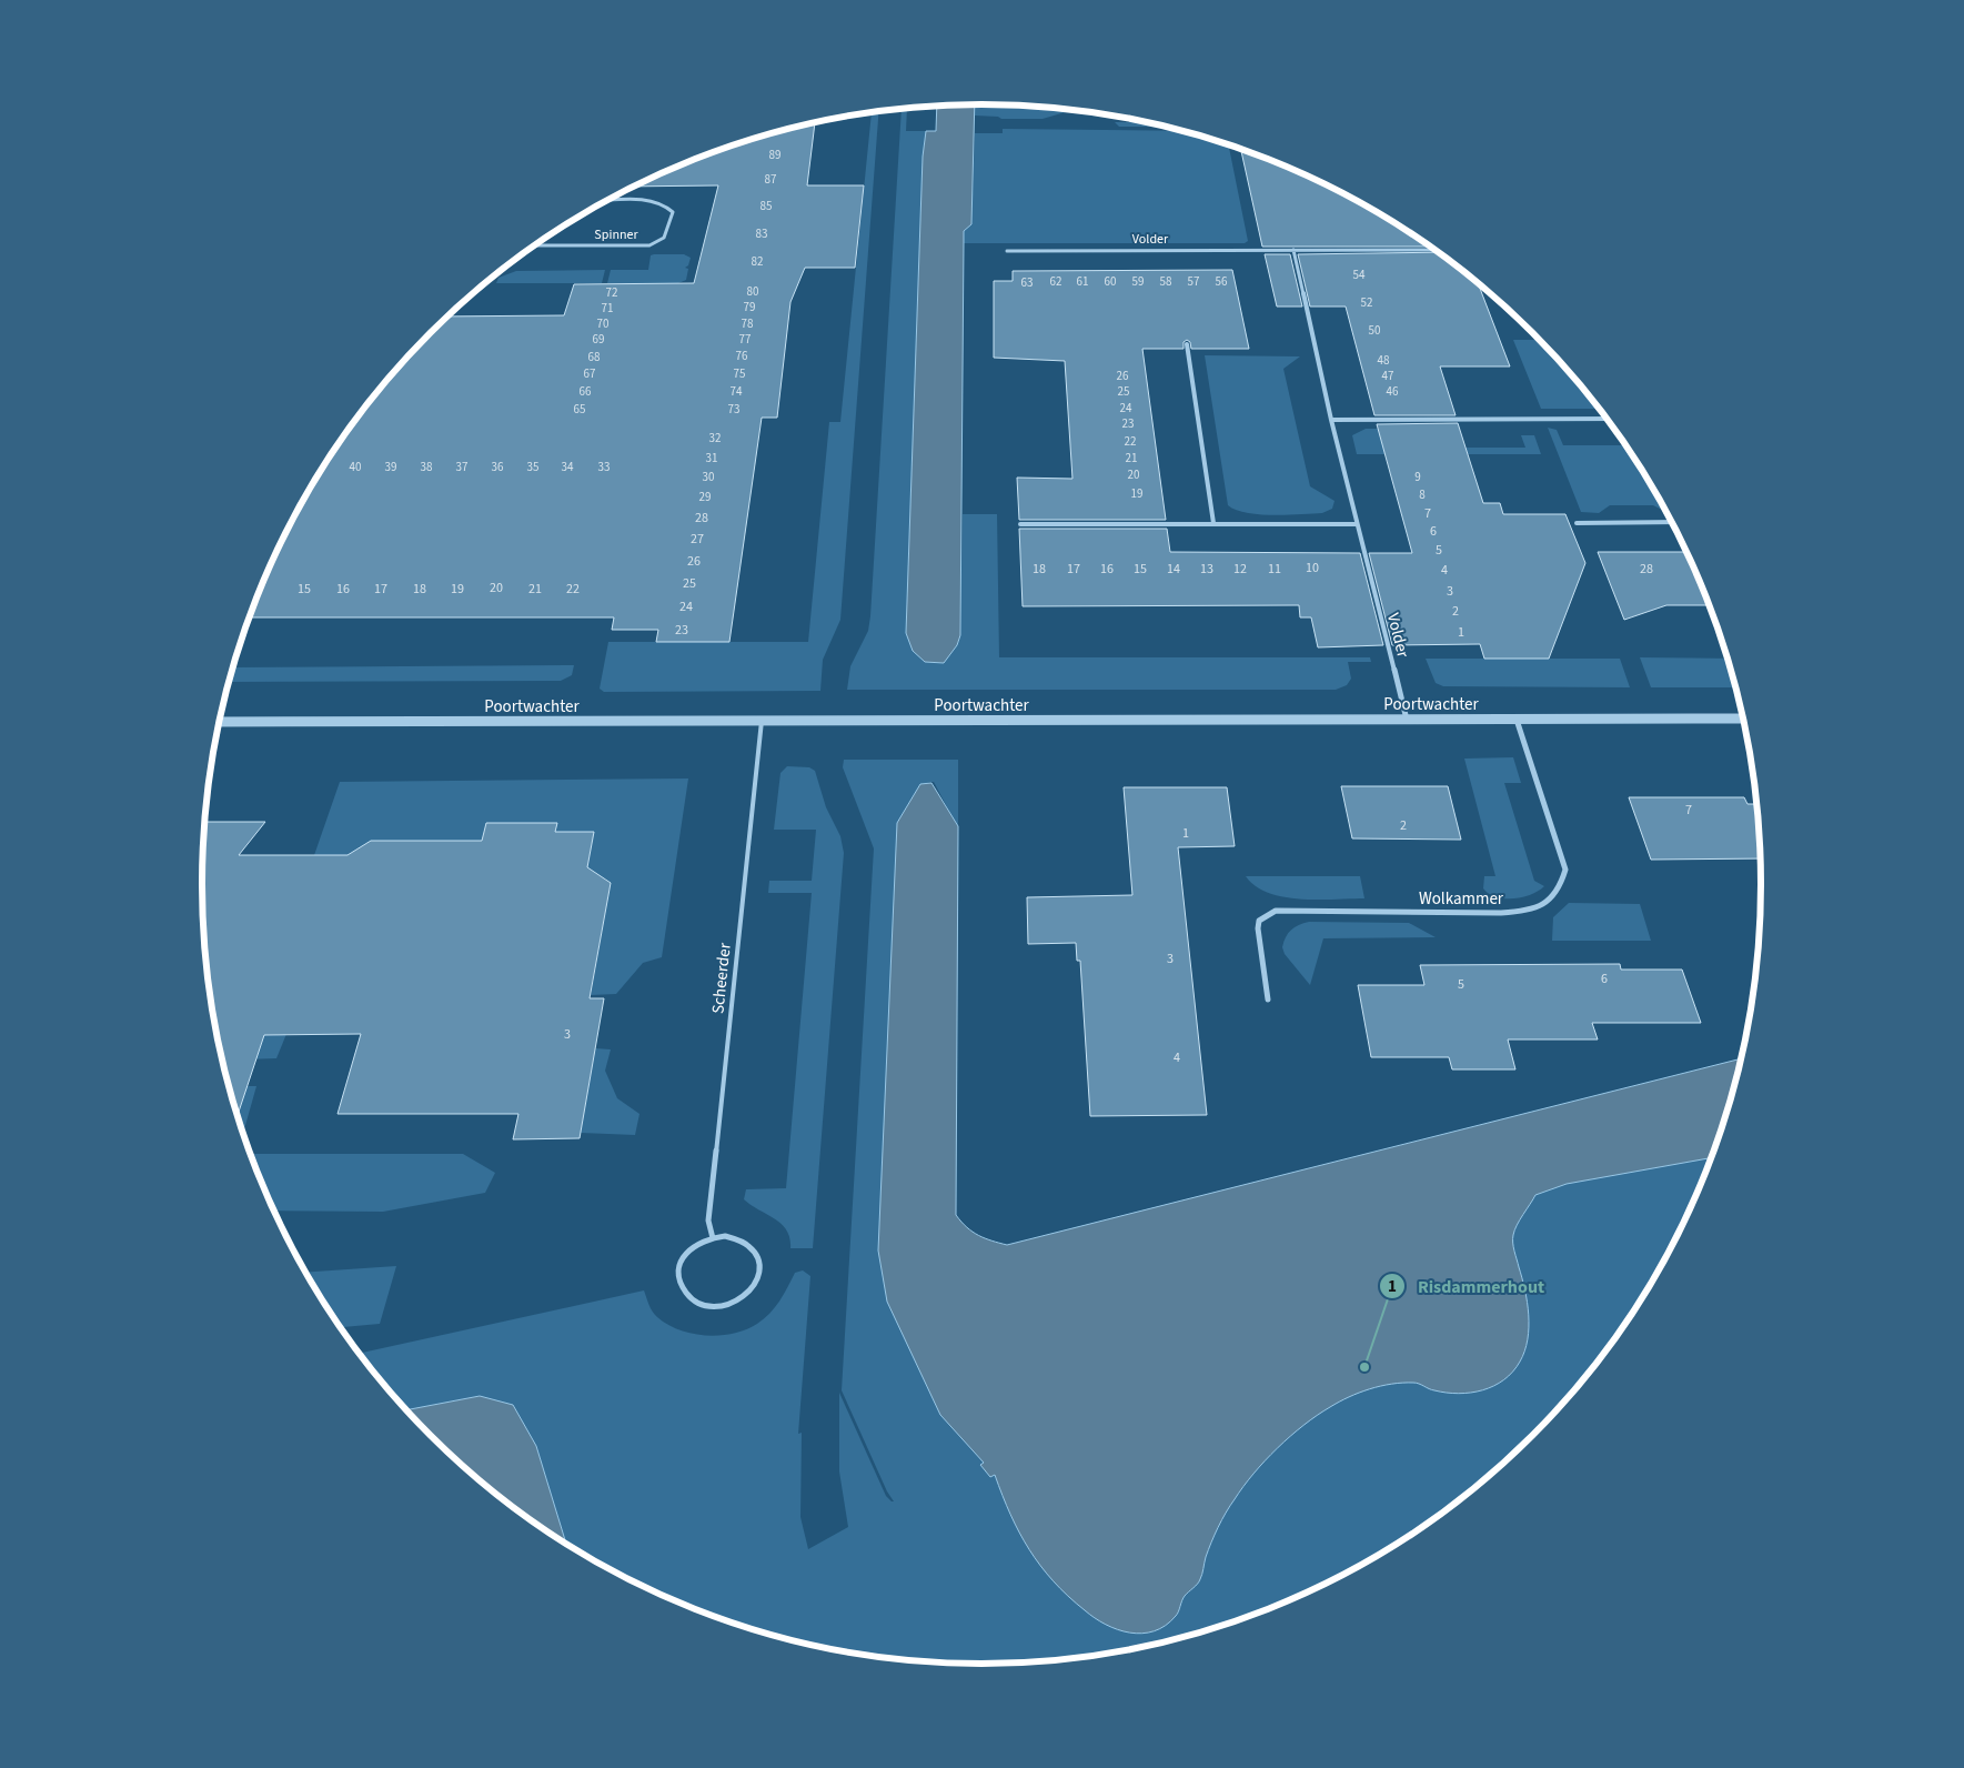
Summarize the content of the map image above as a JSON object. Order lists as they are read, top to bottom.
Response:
{
  "streets": {
    "street": [
      "Spinner",
      "Volder",
      "Poortwachter",
      "Wolkammer"
    ],
    "lane": ["Scheerder"]
  },
  "crossings": [
    ["Volder", "Poortwachter"],
    ["Poortwachter", "Wolkammer"],
    ["Poortwachter", "Scheerder"]
  ],
  "places": ["Risdammerhout"],
  "house_numbers": [
    "89",
    "87",
    "85",
    "83",
    "82",
    "54",
    "62",
    "61",
    "60",
    "59",
    "58",
    "57",
    "56",
    "63",
    "80",
    "72",
    "52",
    "79",
    "71",
    "70",
    "78",
    "50",
    "69",
    "77",
    "76",
    "68",
    "48",
    "67",
    "75",
    "26",
    "47",
    "66",
    "74",
    "25",
    "46",
    "24",
    "65",
    "73",
    "23",
    "32",
    "22",
    "31",
    "21",
    "40",
    "39",
    "38",
    "37",
    "36",
    "35",
    "34",
    "33",
    "20",
    "30",
    "9",
    "19",
    "8",
    "29",
    "7",
    "28",
    "6",
    "27",
    "5",
    "26",
    "10",
    "18",
    "17",
    "16",
    "15",
    "14",
    "13",
    "12",
    "11",
    "28",
    "4",
    "25",
    "20",
    "15",
    "16",
    "17",
    "18",
    "19",
    "21",
    "22",
    "3",
    "24",
    "2",
    "23",
    "1",
    "7",
    "2",
    "1",
    "3",
    "6",
    "5",
    "3",
    "4"
  ]
}
